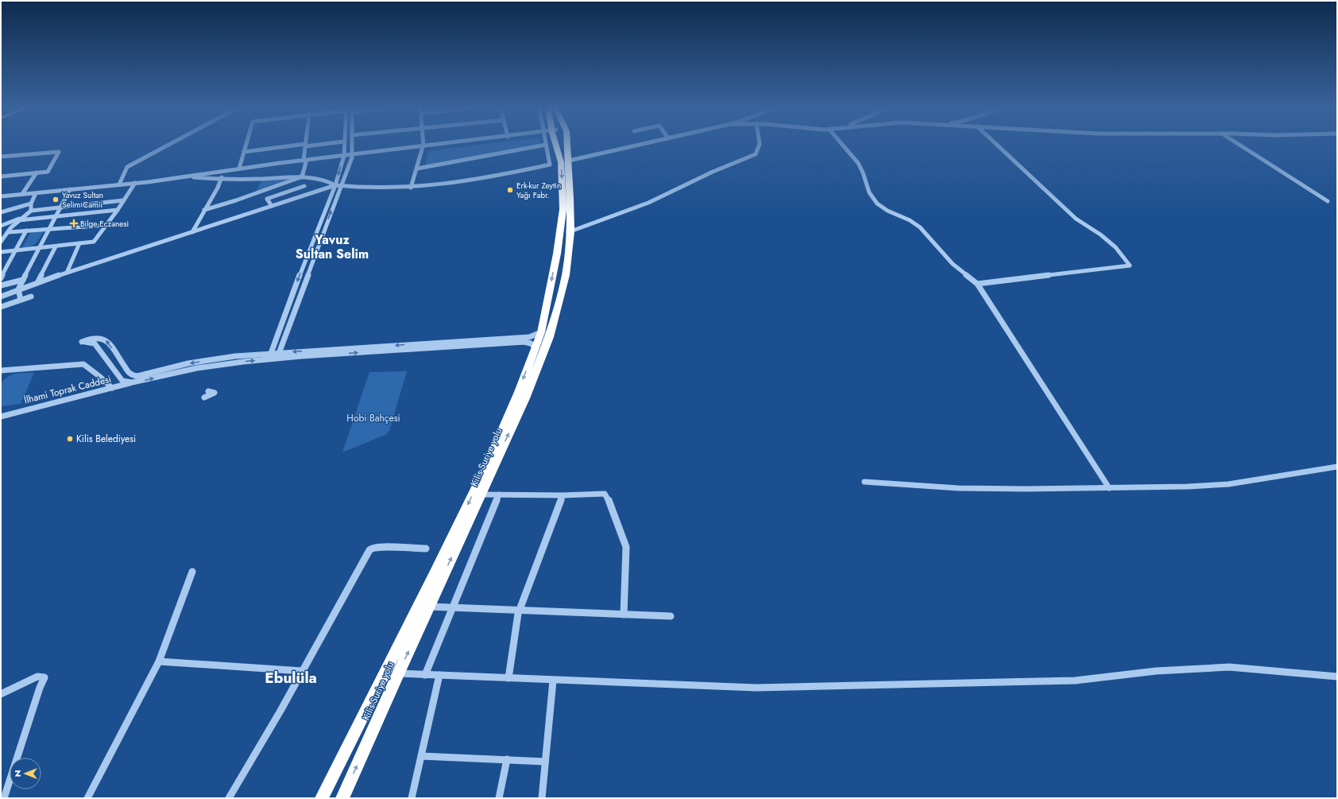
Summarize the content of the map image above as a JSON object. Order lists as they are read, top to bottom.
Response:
{
  "streets": {
    "highway": ["Kilis-Suriye yolu"],
    "street": ["İlhami Toprak Caddesi"]
  },
  "districts": ["Yavuz Sultan Selim", "Ebulüla"],
  "parks": ["Hobi Bahçesi"],
  "places": {
    "other": ["Erk-kur Zeytin Yağı Fabr.", "Yavuz Sultan Selim Camii", "Kilis Belediyesi"],
    "health": ["Bilge Eczanesi"]
  },
  "north": "left"
}
